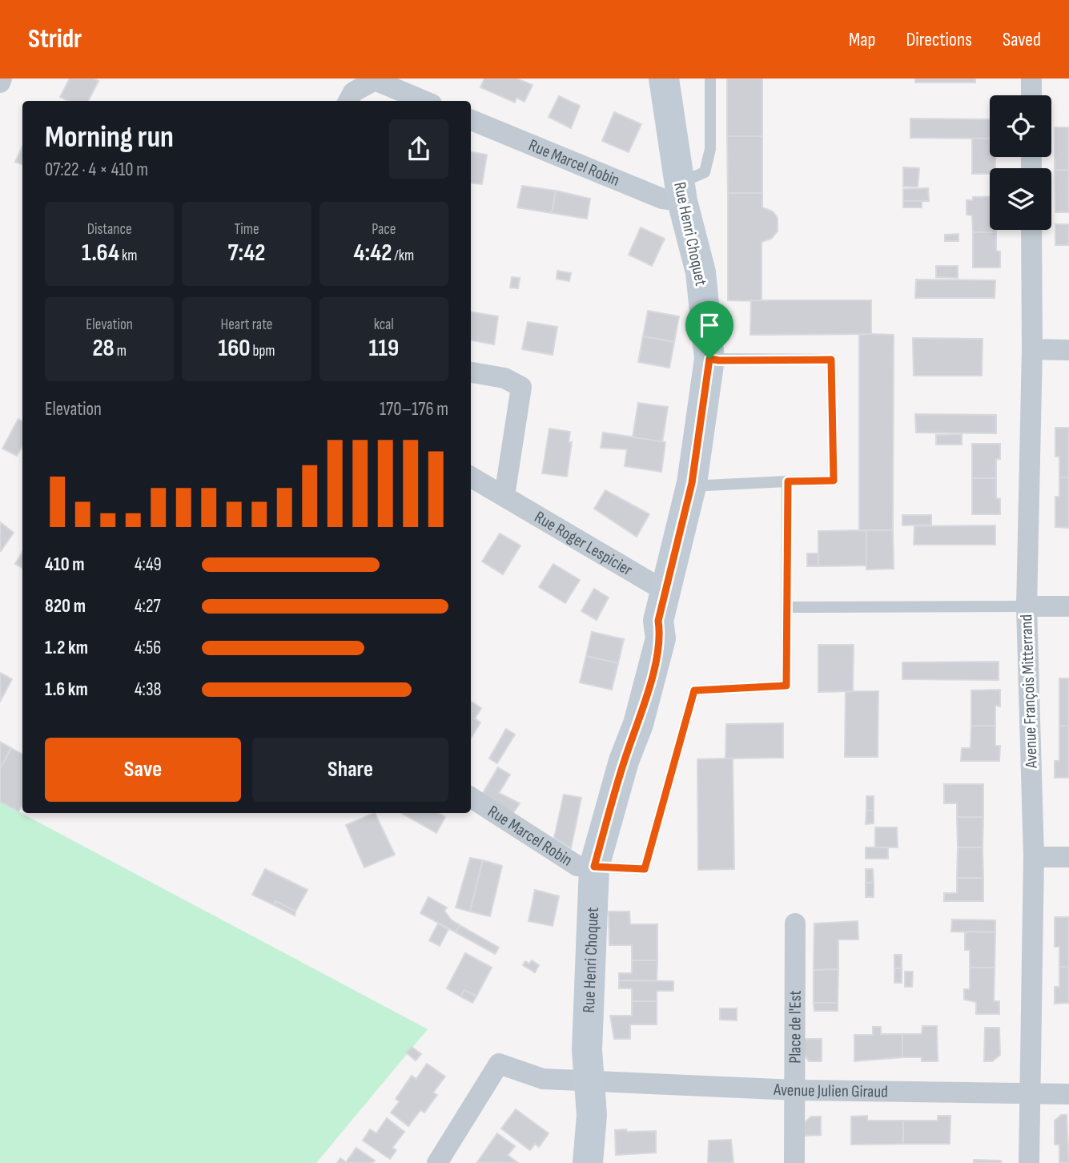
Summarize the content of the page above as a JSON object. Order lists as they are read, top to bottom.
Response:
{
  "streets": {
    "street": [
      "Rue Marcel Robin",
      "Rue Henri Choquet",
      "Rue Roger Lespicier",
      "Avenue François Mitterrand",
      "Place de l'Est",
      "Avenue Julien Giraud"
    ]
  },
  "crossings": [
    ["Rue Marcel Robin", "Rue Henri Choquet"],
    ["Rue Henri Choquet", "Rue Roger Lespicier"],
    ["Rue Henri Choquet", "Avenue Julien Giraud"],
    ["Avenue François Mitterrand", "Avenue Julien Giraud"],
    ["Place de l'Est", "Avenue Julien Giraud"]
  ],
  "page": {
    "header": "Stridr",
    "nav": ["Map", "Directions", "Saved"],
    "heading": ["Morning run", "07:22 · 4 × 410 m"],
    "stats": [
      ["Distance", "1.64 km"],
      ["Time", "7:42"],
      ["Pace", "4:42 /km"],
      ["Elevation", "28 m"],
      ["Heart rate", "160 bpm"],
      ["kcal", "119"]
    ],
    "chart": ["Elevation", "170–176 m"],
    "list": [
      {
        "name": "410 m",
        "note": "4:49"
      },
      {
        "name": "820 m",
        "note": "4:27"
      },
      {
        "name": "1.2 km",
        "note": "4:56"
      },
      {
        "name": "1.6 km",
        "note": "4:38"
      }
    ],
    "buttons": ["Save", "Share"]
  }
}
